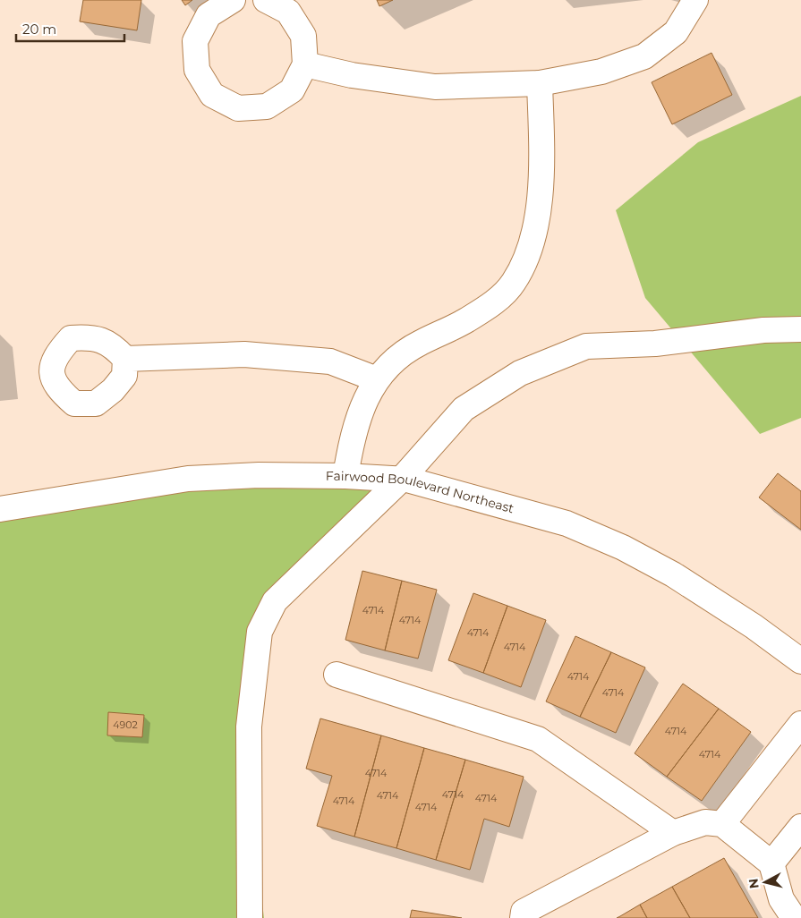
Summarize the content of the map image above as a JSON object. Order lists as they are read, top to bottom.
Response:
{
  "streets": {
    "street": ["Fairwood Boulevard Northeast"]
  },
  "house_numbers": [
    "4714",
    "4714",
    "4714",
    "4714",
    "4714",
    "4714",
    "4902",
    "4714",
    "4714",
    "4714",
    "4714",
    "4714",
    "4714",
    "4714",
    "4714"
  ],
  "scale_bar": "20 m",
  "north": "left"
}
